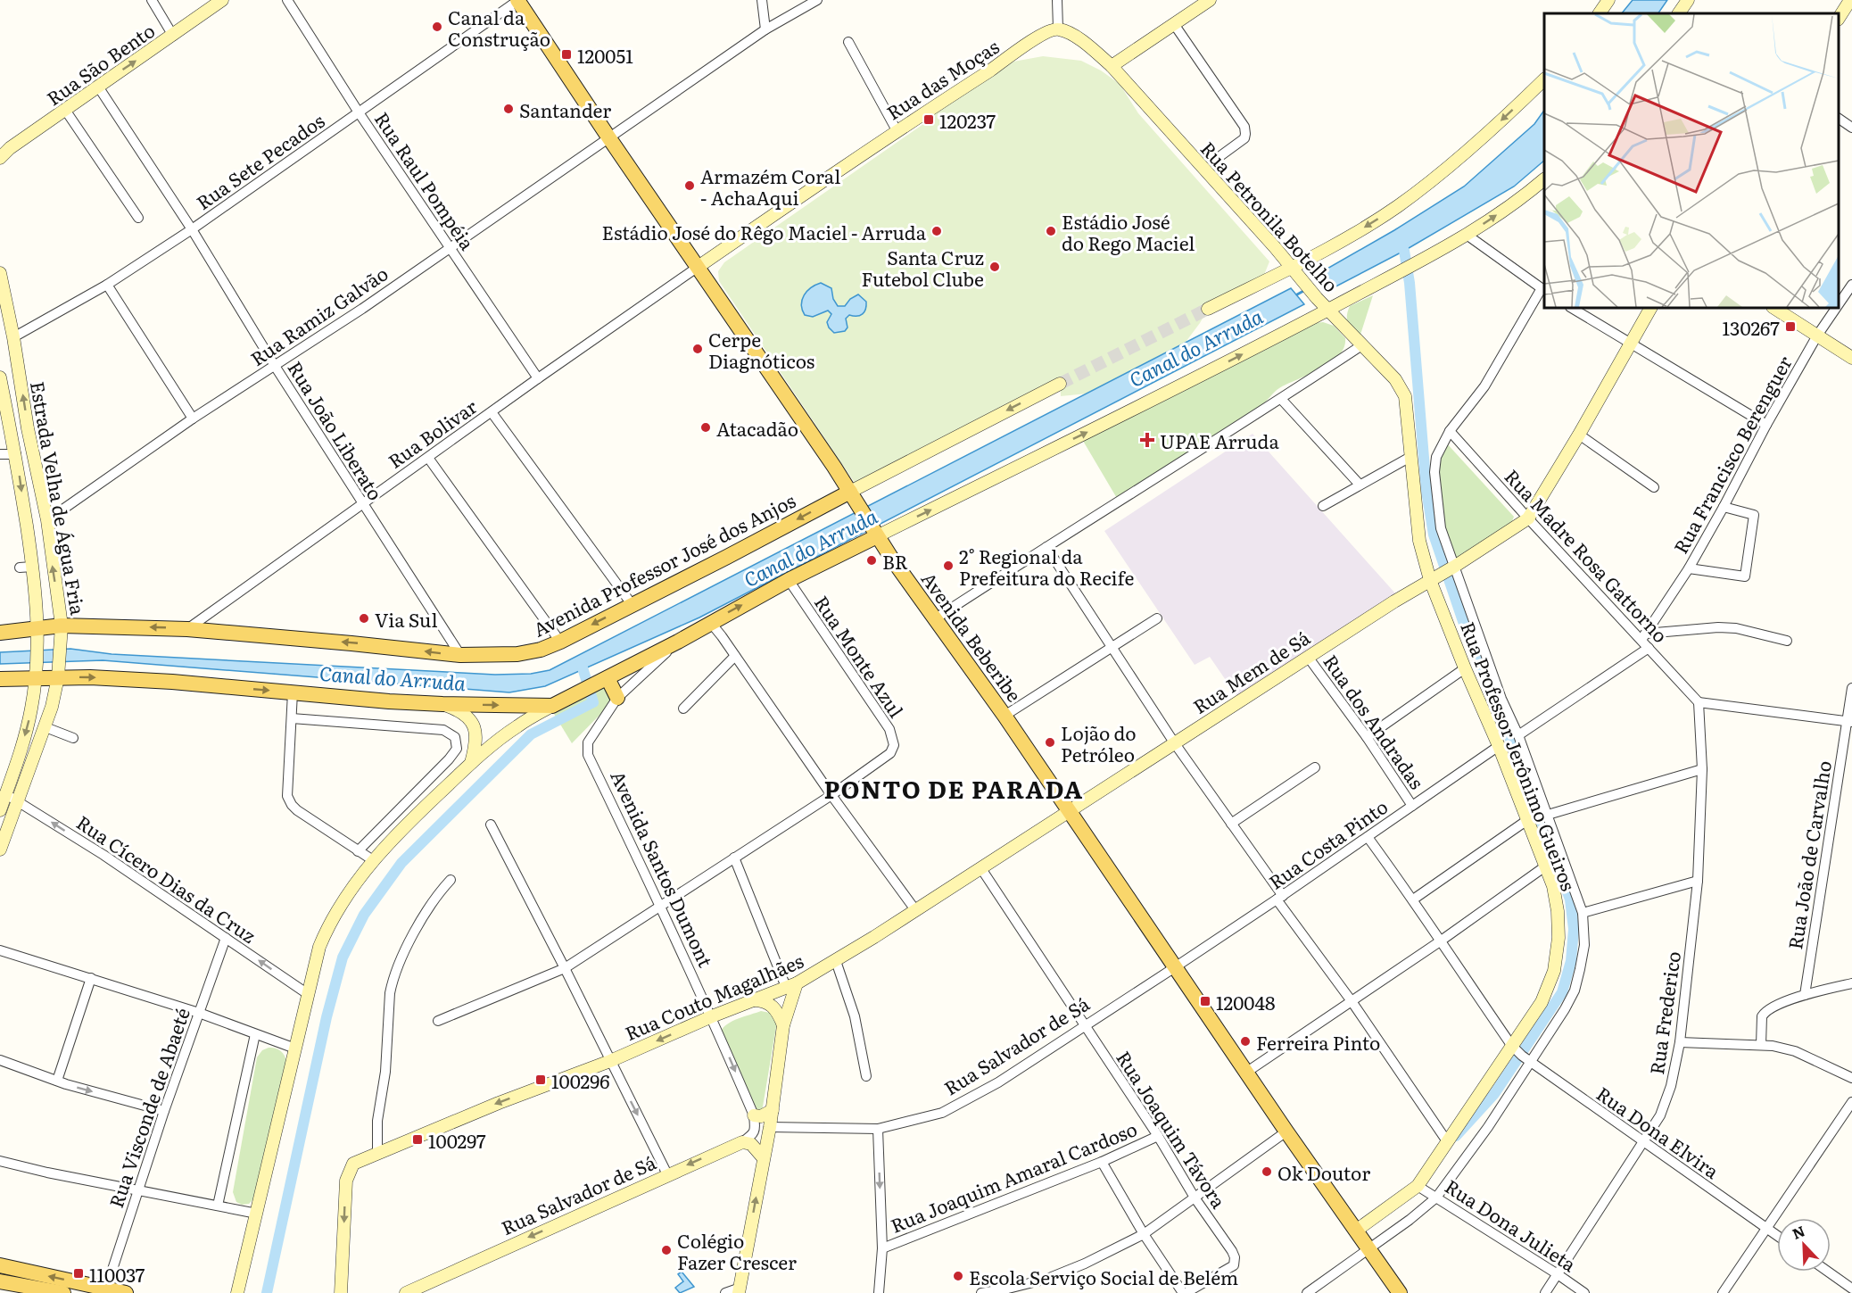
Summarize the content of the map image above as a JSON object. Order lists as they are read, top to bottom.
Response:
{
  "streets": {
    "main road": ["Avenida Professor José dos Anjos", "Avenida Beberibe"],
    "street": [
      "Rua São Bento",
      "Rua das Moças",
      "Rua Sete Pecados",
      "Rua Raul Pompéia",
      "Rua Petronila Botelho",
      "Rua Ramiz Galvão",
      "Rua João Liberato",
      "Rua Bolivar",
      "Rua Francisco Berenguer",
      "Estrada Velha de Água Fria",
      "Rua Madre Rosa Gattorno",
      "Rua Monte Azul",
      "Rua Mem de Sá",
      "Rua dos Andradas",
      "Rua Professor Jerônimo Gueiros",
      "Rua Costa Pinto",
      "Rua João de Carvalho",
      "Avenida Santos Dumont",
      "Rua Cícero Dias da Cruz",
      "Rua Couto Magalhães",
      "Rua Frederico",
      "Rua Salvador de Sá",
      "Rua Visconde de Abaeté",
      "Rua Joaquim Távora",
      "Rua Dona Elvira",
      "Rua Joaquim Amaral Cardoso",
      "Rua Dona Julieta"
    ]
  },
  "crossings": [
    ["Rua São Bento", "Rua João Liberato"],
    ["Rua das Moças", "Rua Bolivar"],
    ["Rua das Moças", "Avenida Beberibe"],
    ["Rua Sete Pecados", "Rua Raul Pompéia"],
    ["Rua Sete Pecados", "Rua João Liberato"],
    ["Rua Sete Pecados", "Estrada Velha de Água Fria"],
    ["Rua Sete Pecados", "Avenida Beberibe"],
    ["Rua Raul Pompéia", "Rua Ramiz Galvão"],
    ["Rua Raul Pompéia", "Rua Bolivar"],
    ["Rua Petronila Botelho", "Rua Professor Jerônimo Gueiros"],
    ["Rua Ramiz Galvão", "Rua João Liberato"],
    ["Rua Ramiz Galvão", "Estrada Velha de Água Fria"],
    ["Rua Ramiz Galvão", "Avenida Beberibe"],
    ["Rua João Liberato", "Rua Bolivar"],
    ["Rua João Liberato", "Avenida Professor José dos Anjos"],
    ["Rua Bolivar", "Avenida Professor José dos Anjos"],
    ["Rua Bolivar", "Avenida Beberibe"],
    ["Rua Francisco Berenguer", "Rua Madre Rosa Gattorno"],
    ["Estrada Velha de Água Fria", "Avenida Professor José dos Anjos"],
    ["Estrada Velha de Água Fria", "Rua Cícero Dias da Cruz"],
    ["Rua Madre Rosa Gattorno", "Rua Mem de Sá"],
    ["Rua Madre Rosa Gattorno", "Rua Professor Jerônimo Gueiros"],
    ["Rua Madre Rosa Gattorno", "Rua Frederico"],
    ["Avenida Professor José dos Anjos", "Avenida Beberibe"],
    ["Avenida Beberibe", "Rua Mem de Sá"],
    ["Avenida Beberibe", "Rua Professor Jerônimo Gueiros"],
    ["Avenida Beberibe", "Rua Costa Pinto"],
    ["Avenida Beberibe", "Rua Couto Magalhães"],
    ["Avenida Beberibe", "Rua Salvador de Sá"],
    ["Rua Mem de Sá", "Rua dos Andradas"],
    ["Rua Mem de Sá", "Rua Professor Jerônimo Gueiros"],
    ["Rua Mem de Sá", "Rua Couto Magalhães"],
    ["Rua dos Andradas", "Rua Costa Pinto"],
    ["Rua Professor Jerônimo Gueiros", "Rua Costa Pinto"],
    ["Rua Professor Jerônimo Gueiros", "Rua Dona Elvira"],
    ["Rua Professor Jerônimo Gueiros", "Rua Dona Julieta"],
    ["Rua Costa Pinto", "Rua Salvador de Sá"],
    ["Rua Costa Pinto", "Rua Dona Elvira"],
    ["Avenida Santos Dumont", "Rua Couto Magalhães"],
    ["Rua Cícero Dias da Cruz", "Rua Visconde de Abaeté"],
    ["Rua Couto Magalhães", "Rua Joaquim Távora"],
    ["Rua Frederico", "Rua Dona Elvira"],
    ["Rua Frederico", "Rua Dona Julieta"],
    ["Rua Salvador de Sá", "Rua Joaquim Távora"],
    ["Rua Joaquim Távora", "Rua Joaquim Amaral Cardoso"]
  ],
  "one_way": ["Avenida Professor José dos Anjos", "Rua Salvador de Sá"],
  "districts": ["PONTO DE PARADA"],
  "water": ["Canal do Arruda"],
  "places": {
    "other": [
      "Canal da Construção",
      "Santander",
      "Armazém Coral - AchaAqui",
      "Estádio José do Rêgo Maciel - Arruda",
      "Estádio José do Rego Maciel",
      "Santa Cruz Futebol Clube",
      "Cerpe Diagnóticos",
      "Atacadão",
      "BR",
      "2° Regional da Prefeitura do Recife",
      "Via Sul",
      "Lojão do Petróleo",
      "Ferreira Pinto",
      "Ok Doutor",
      "Colégio Fazer Crescer",
      "Escola Serviço Social de Belém"
    ],
    "transit": [
      "120051",
      "120237",
      "130267",
      "120048",
      "100296",
      "100297",
      "110037"
    ],
    "health": ["UPAE Arruda"]
  },
  "north": "top left"
}
